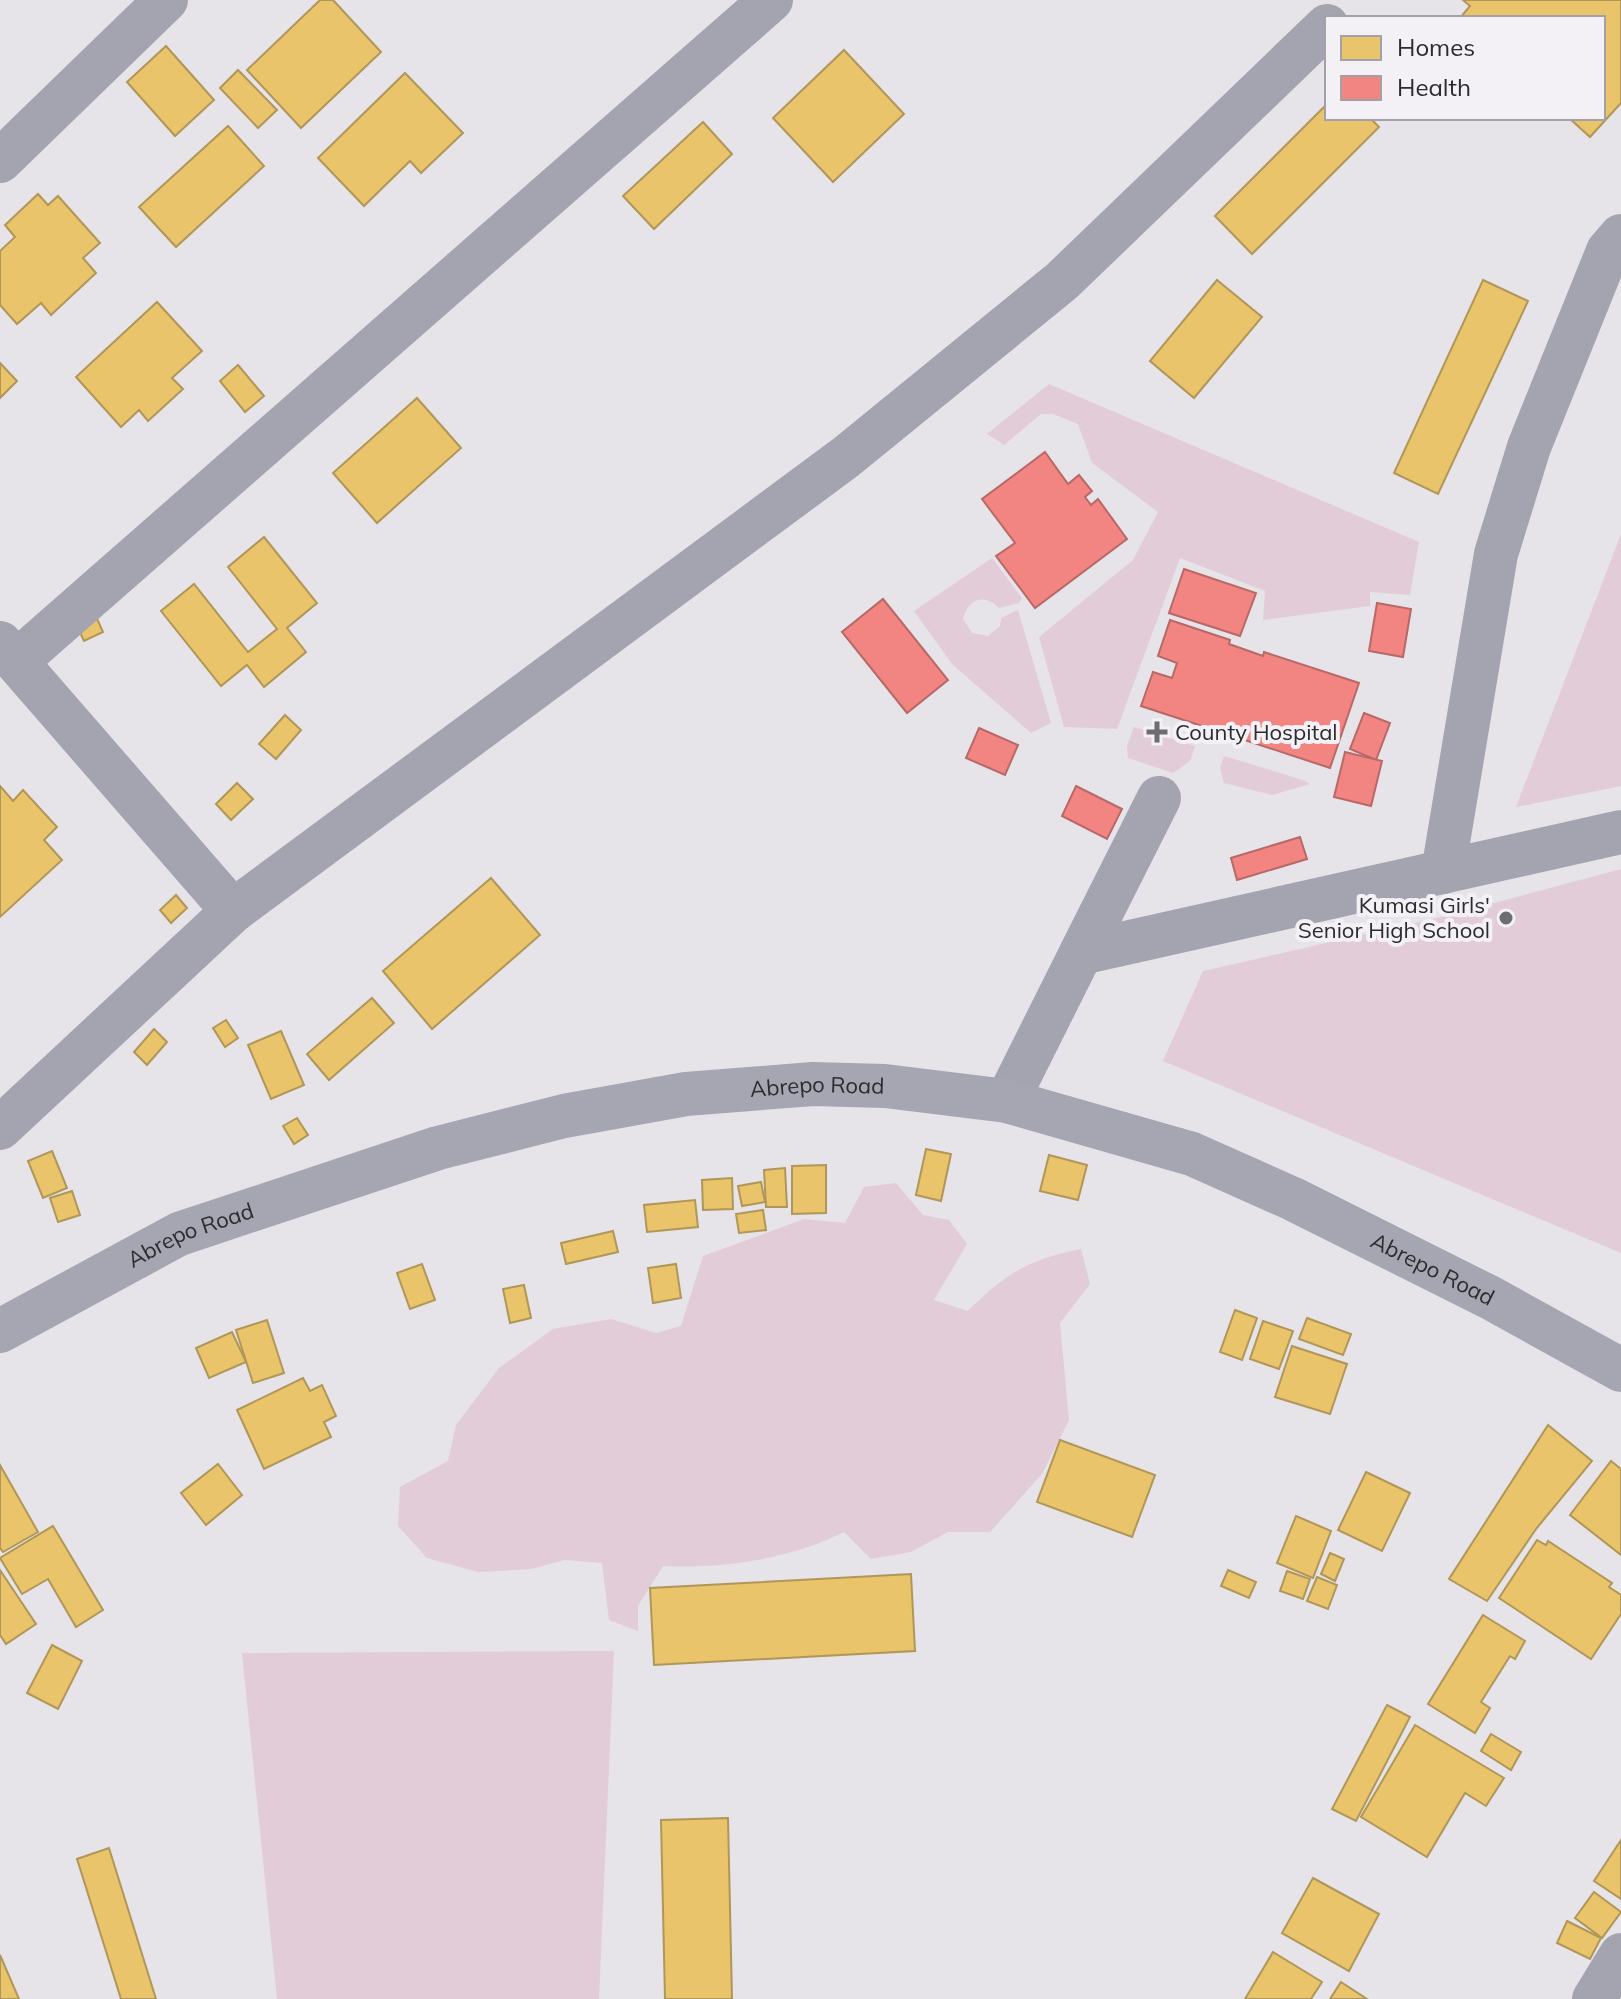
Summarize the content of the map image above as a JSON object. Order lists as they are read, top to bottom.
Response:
{
  "streets": {
    "main road": ["Abrepo Road"]
  },
  "places": {
    "health": ["County Hospital"],
    "other": ["Kumasi Girls' Senior High School"]
  },
  "legend": ["Homes", "Health"]
}
